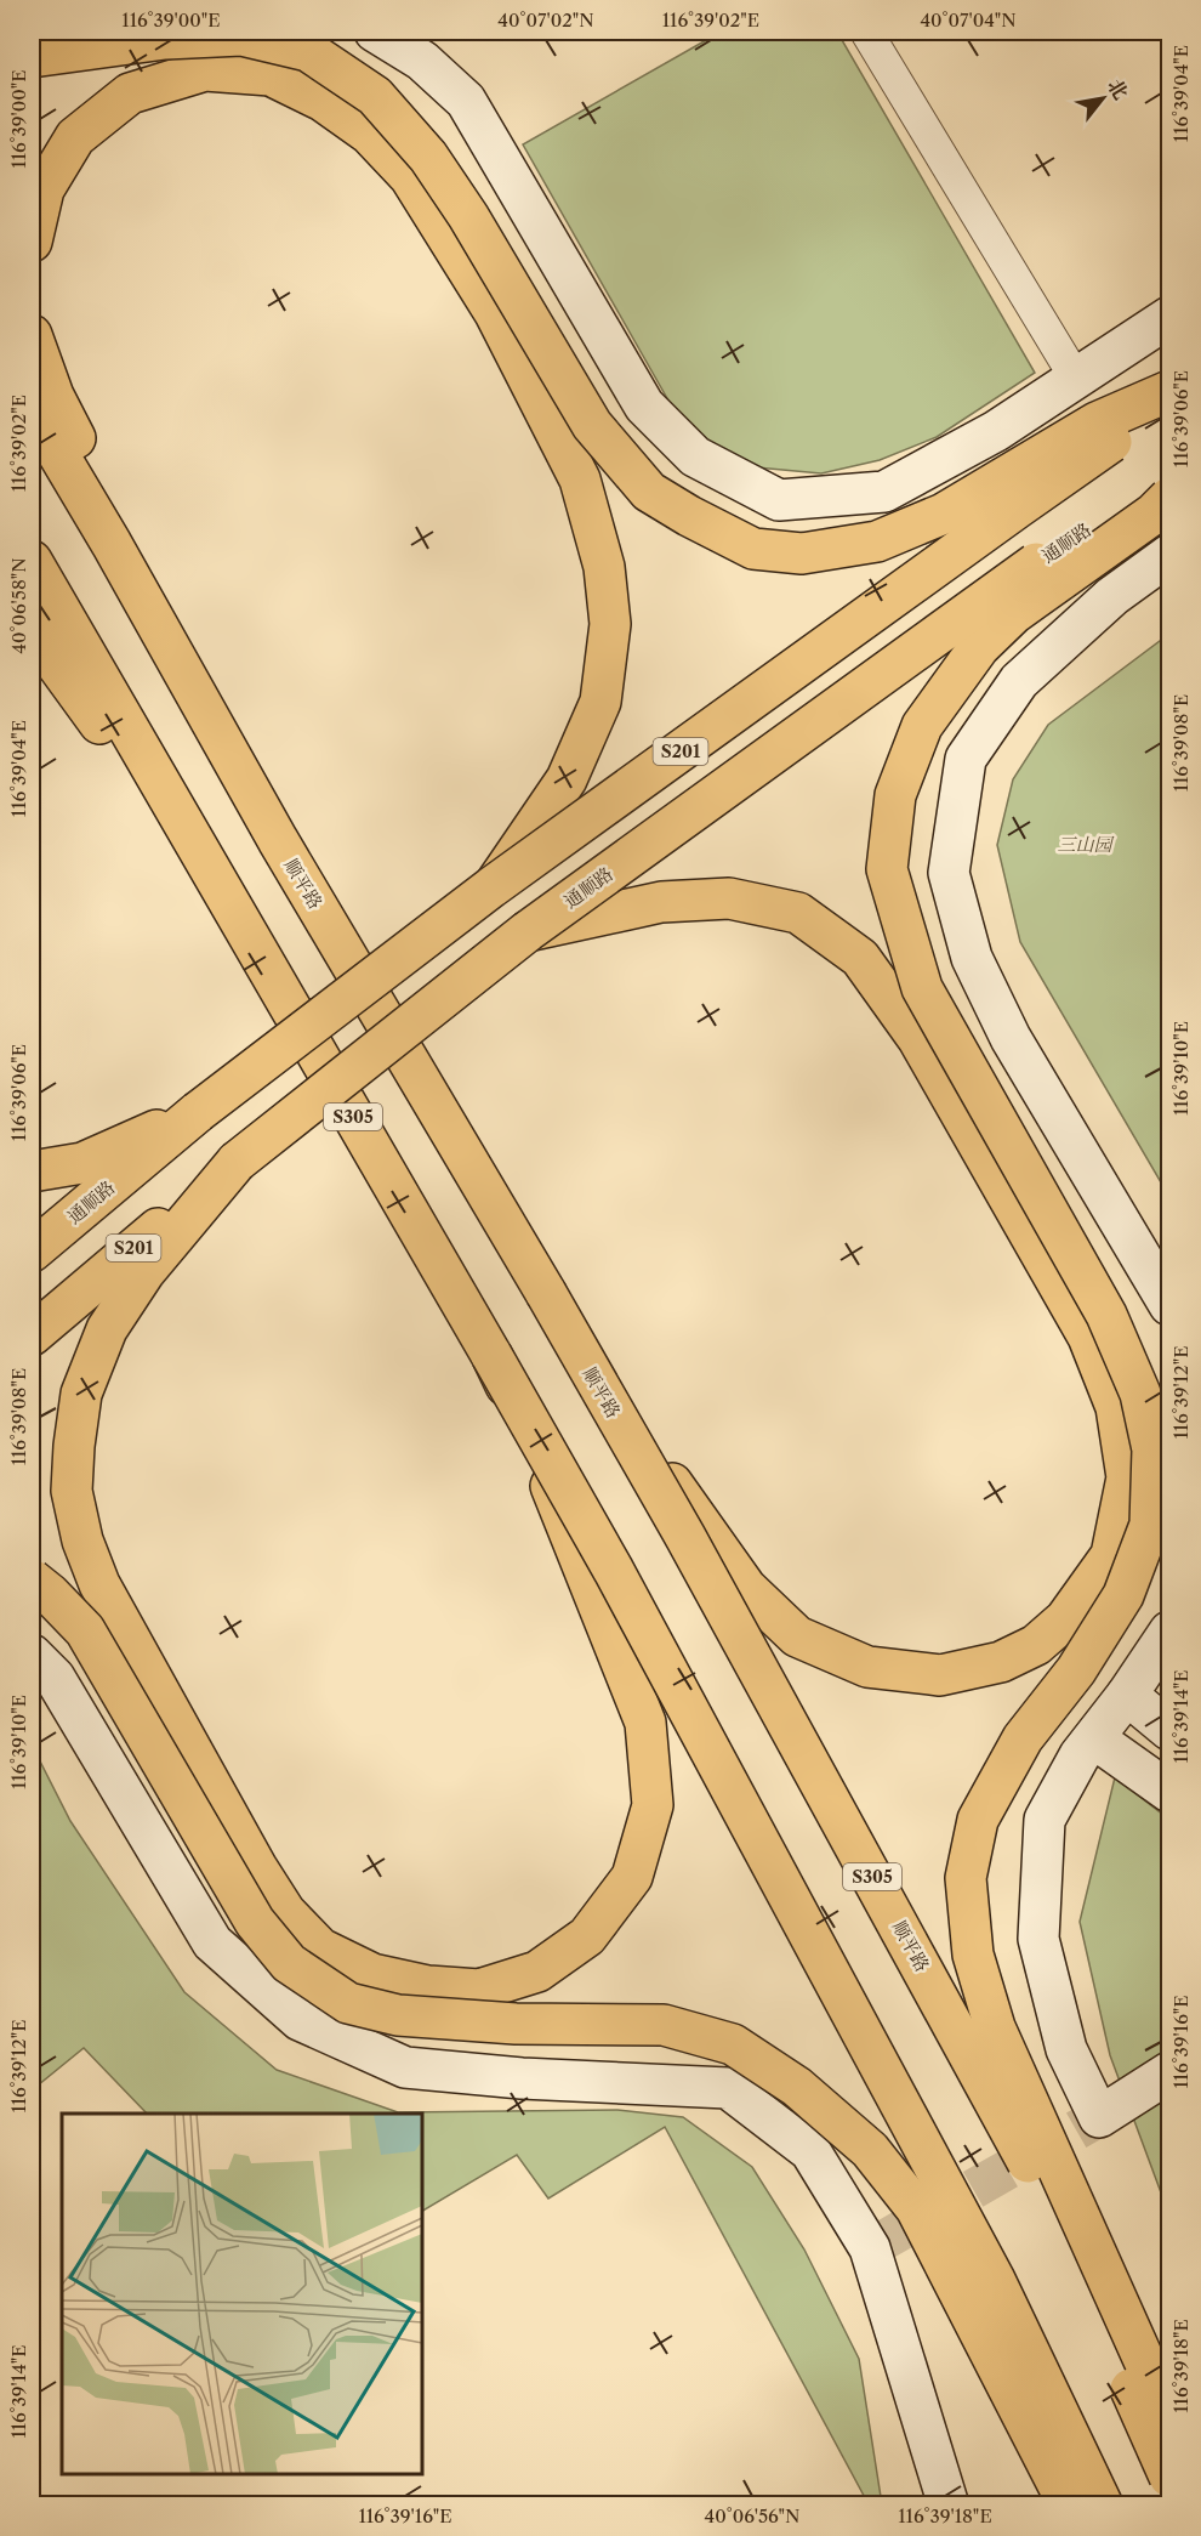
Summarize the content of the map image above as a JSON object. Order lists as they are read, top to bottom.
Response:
{
  "streets": {
    "main road": [
      "通顺路",
      "S201",
      "顺平路",
      "S305"
    ]
  },
  "parks": ["三山园"],
  "north": "top right",
  "coordinates": [
    "116°39'00\"E",
    "40°07'02\"N",
    "116°39'02\"E",
    "40°07'04\"N",
    "116°39'04\"E",
    "116°39'06\"E",
    "40°06'58\"N",
    "116°39'08\"E",
    "116°39'10\"E",
    "116°39'12\"E",
    "116°39'14\"E",
    "116°39'16\"E",
    "116°39'18\"E",
    "40°06'56\"N"
  ]
}
